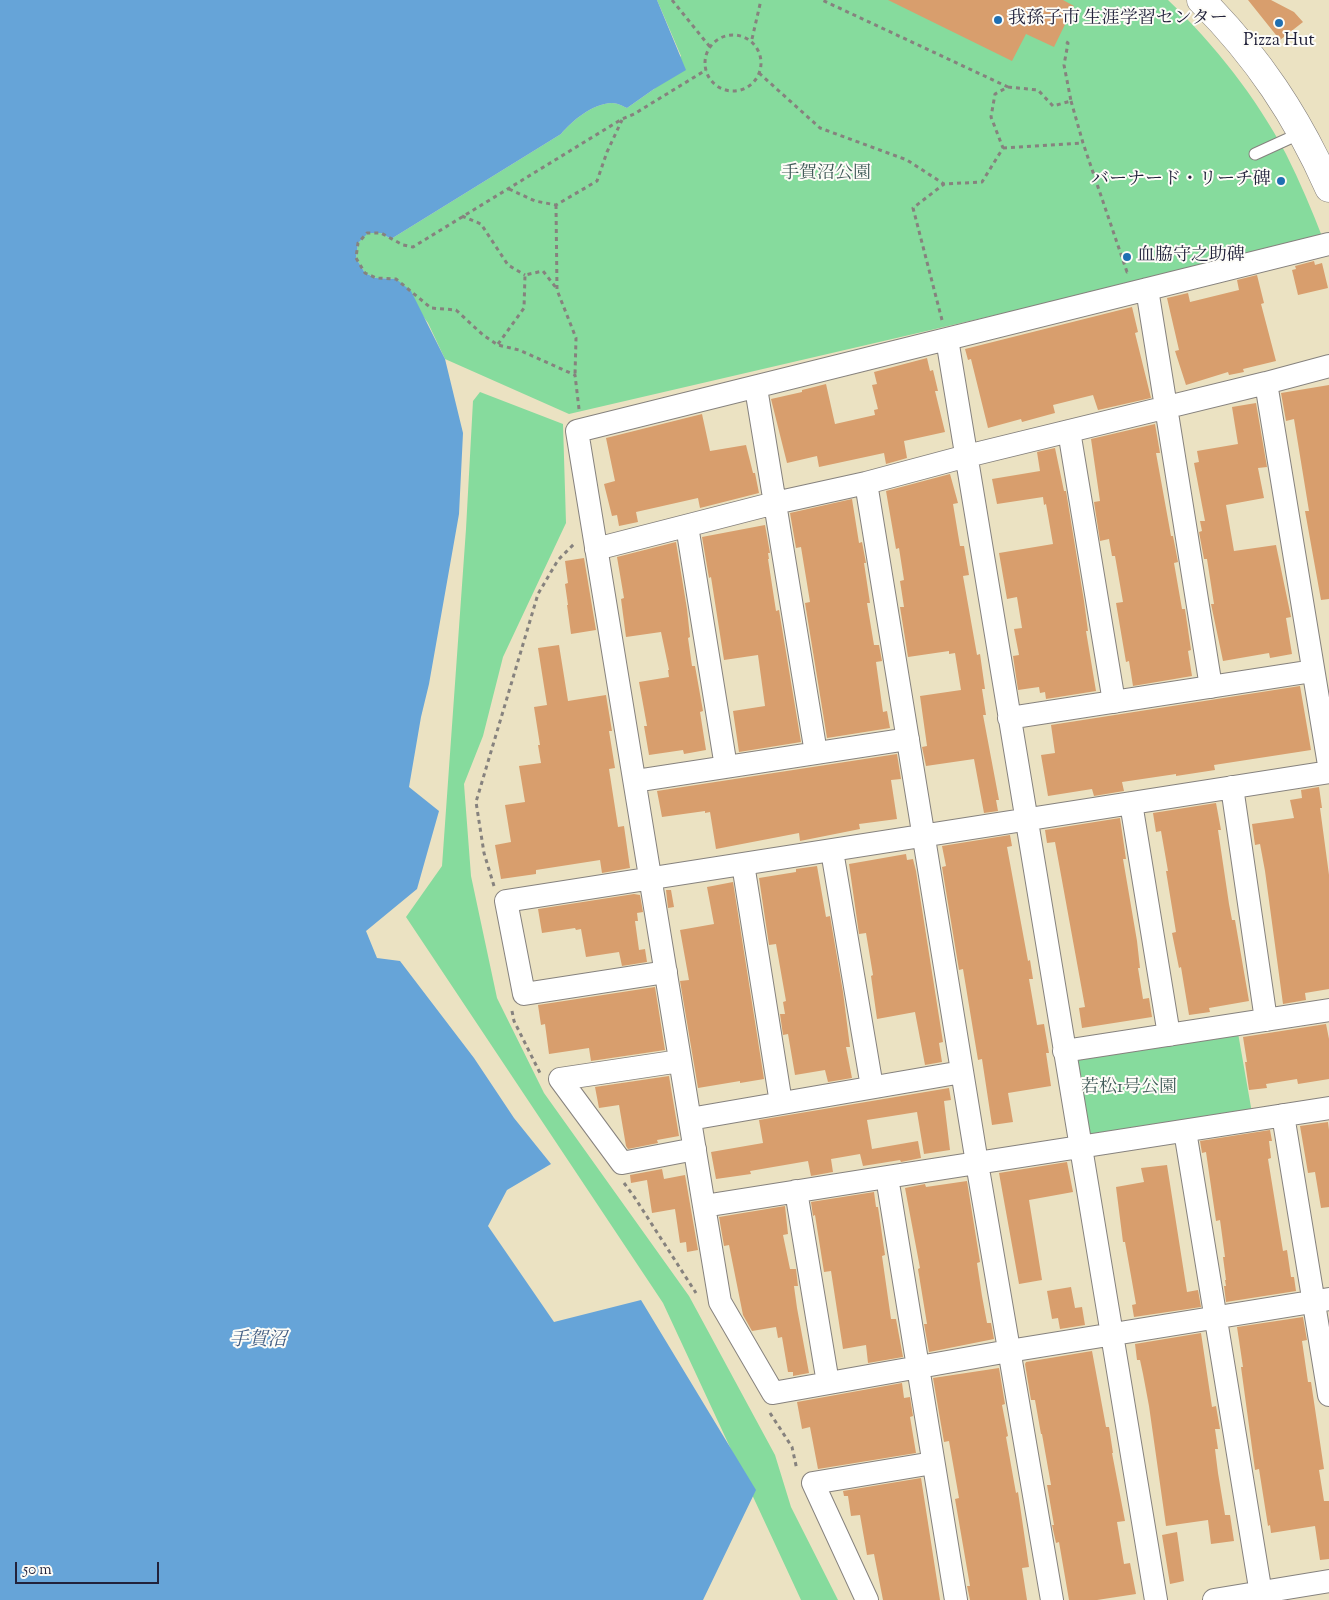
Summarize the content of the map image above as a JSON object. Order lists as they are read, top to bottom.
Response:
{
  "water": ["手賀沼"],
  "parks": ["手賀沼公園", "若松1号公園"],
  "places": [
    "我孫子市 生涯学習センター",
    "Pizza Hut",
    "バーナード・リーチ碑",
    "血脇守之助碑"
  ],
  "scale_bar": "50 m"
}
